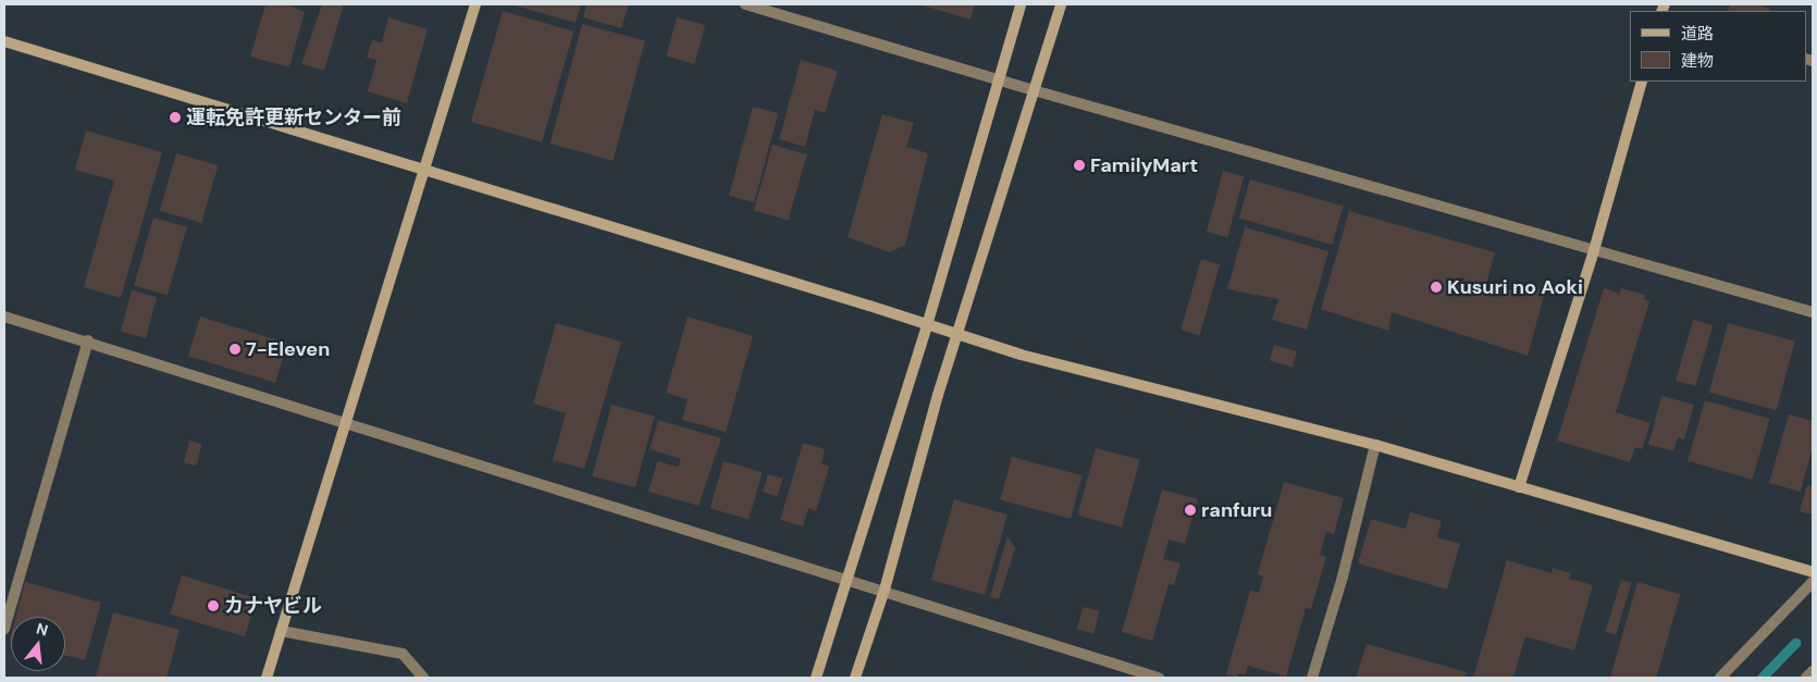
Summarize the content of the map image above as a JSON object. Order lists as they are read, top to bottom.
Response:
{
  "places": [
    "運転免許更新センター前",
    "FamilyMart",
    "Kusuri no Aoki",
    "7-Eleven",
    "ranfuru",
    "カナヤビル"
  ],
  "legend": ["道路", "建物"],
  "north": "top"
}
